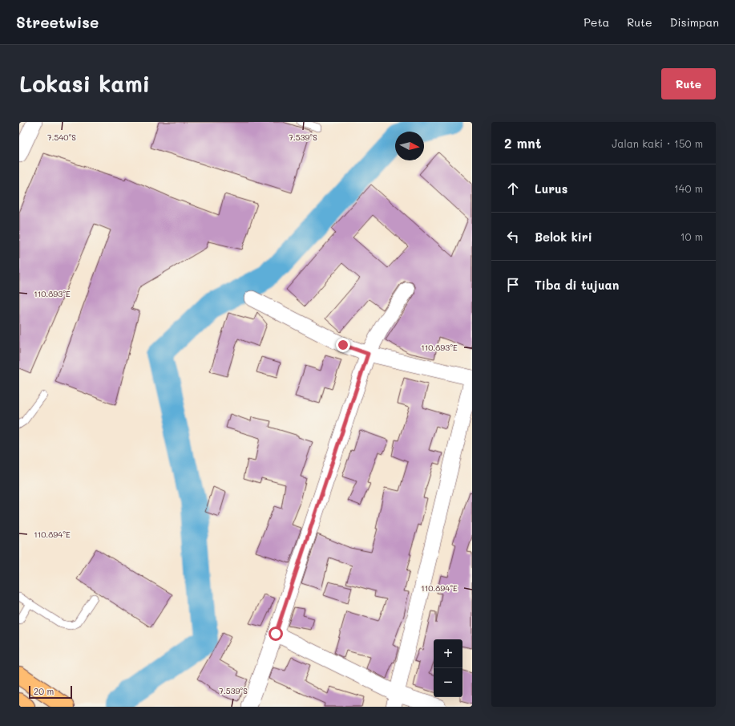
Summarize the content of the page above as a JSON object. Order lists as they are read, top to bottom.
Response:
{
  "scale_bar": "20 m",
  "north": "right",
  "page": {
    "header": "Streetwise",
    "nav": ["Peta", "Rute", "Disimpan"],
    "buttons": "Rute",
    "title": "Lokasi kami",
    "heading": ["2 mnt", "Jalan kaki · 150 m"],
    "list": [
      ["Lurus", "140 m"],
      ["Belok kiri", "10 m"],
      "Tiba di tujuan"
    ],
    "map_buttons": ["+", "−"],
    "scale": "20 m"
  },
  "coordinates": [
    "7.540°S",
    "7.539°S",
    "110.893°E",
    "110.894°E"
  ]
}
